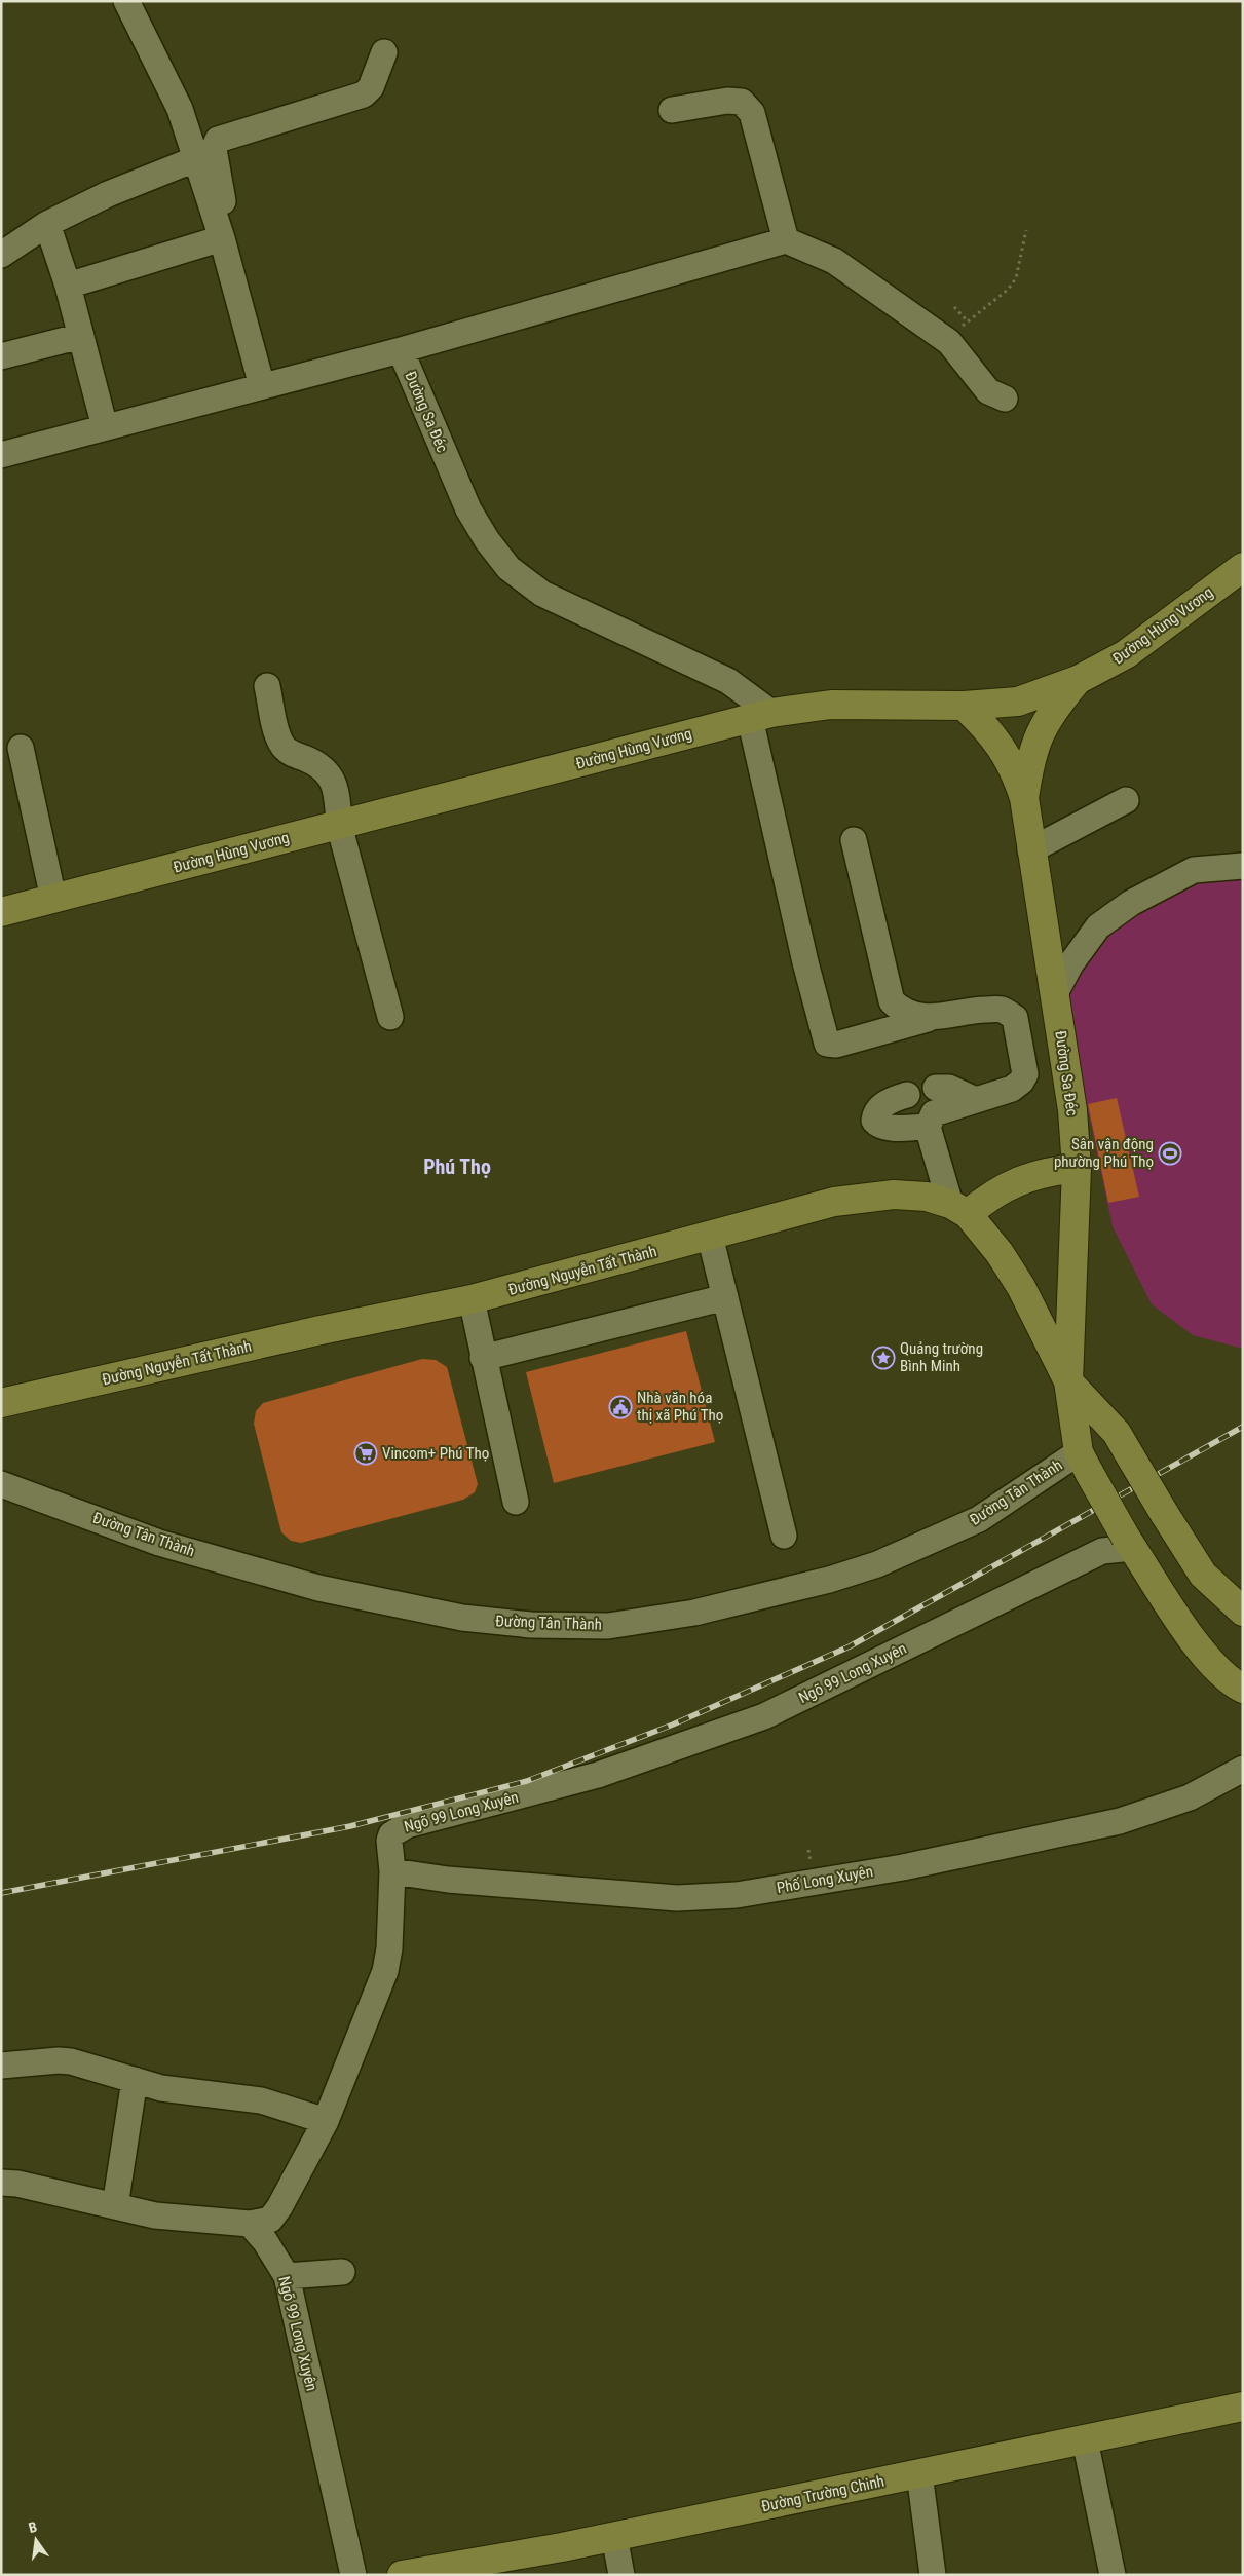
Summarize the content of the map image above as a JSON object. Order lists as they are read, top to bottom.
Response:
{
  "streets": {
    "main road": [
      "Đường Sa Đéc",
      "Đường Hùng Vương",
      "Đường Nguyễn Tất Thành",
      "Đường Trường Chinh"
    ],
    "street": ["Đường Tân Thành", "Ngõ 99 Long Xuyên", "Phố Long Xuyên"]
  },
  "crossings": [
    ["Đường Sa Đéc", "Đường Hùng Vương"],
    ["Ngõ 99 Long Xuyên", "Phố Long Xuyên"]
  ],
  "districts": ["Phú Thọ"],
  "places": {
    "sports": ["Sân vận động phường Phú Thọ"],
    "place": ["Quảng trường Bình Minh"],
    "public building": ["Nhà văn hóa thị xã Phú Thọ"],
    "supermarket": ["Vincom+ Phú Thọ"]
  },
  "north": "top"
}
